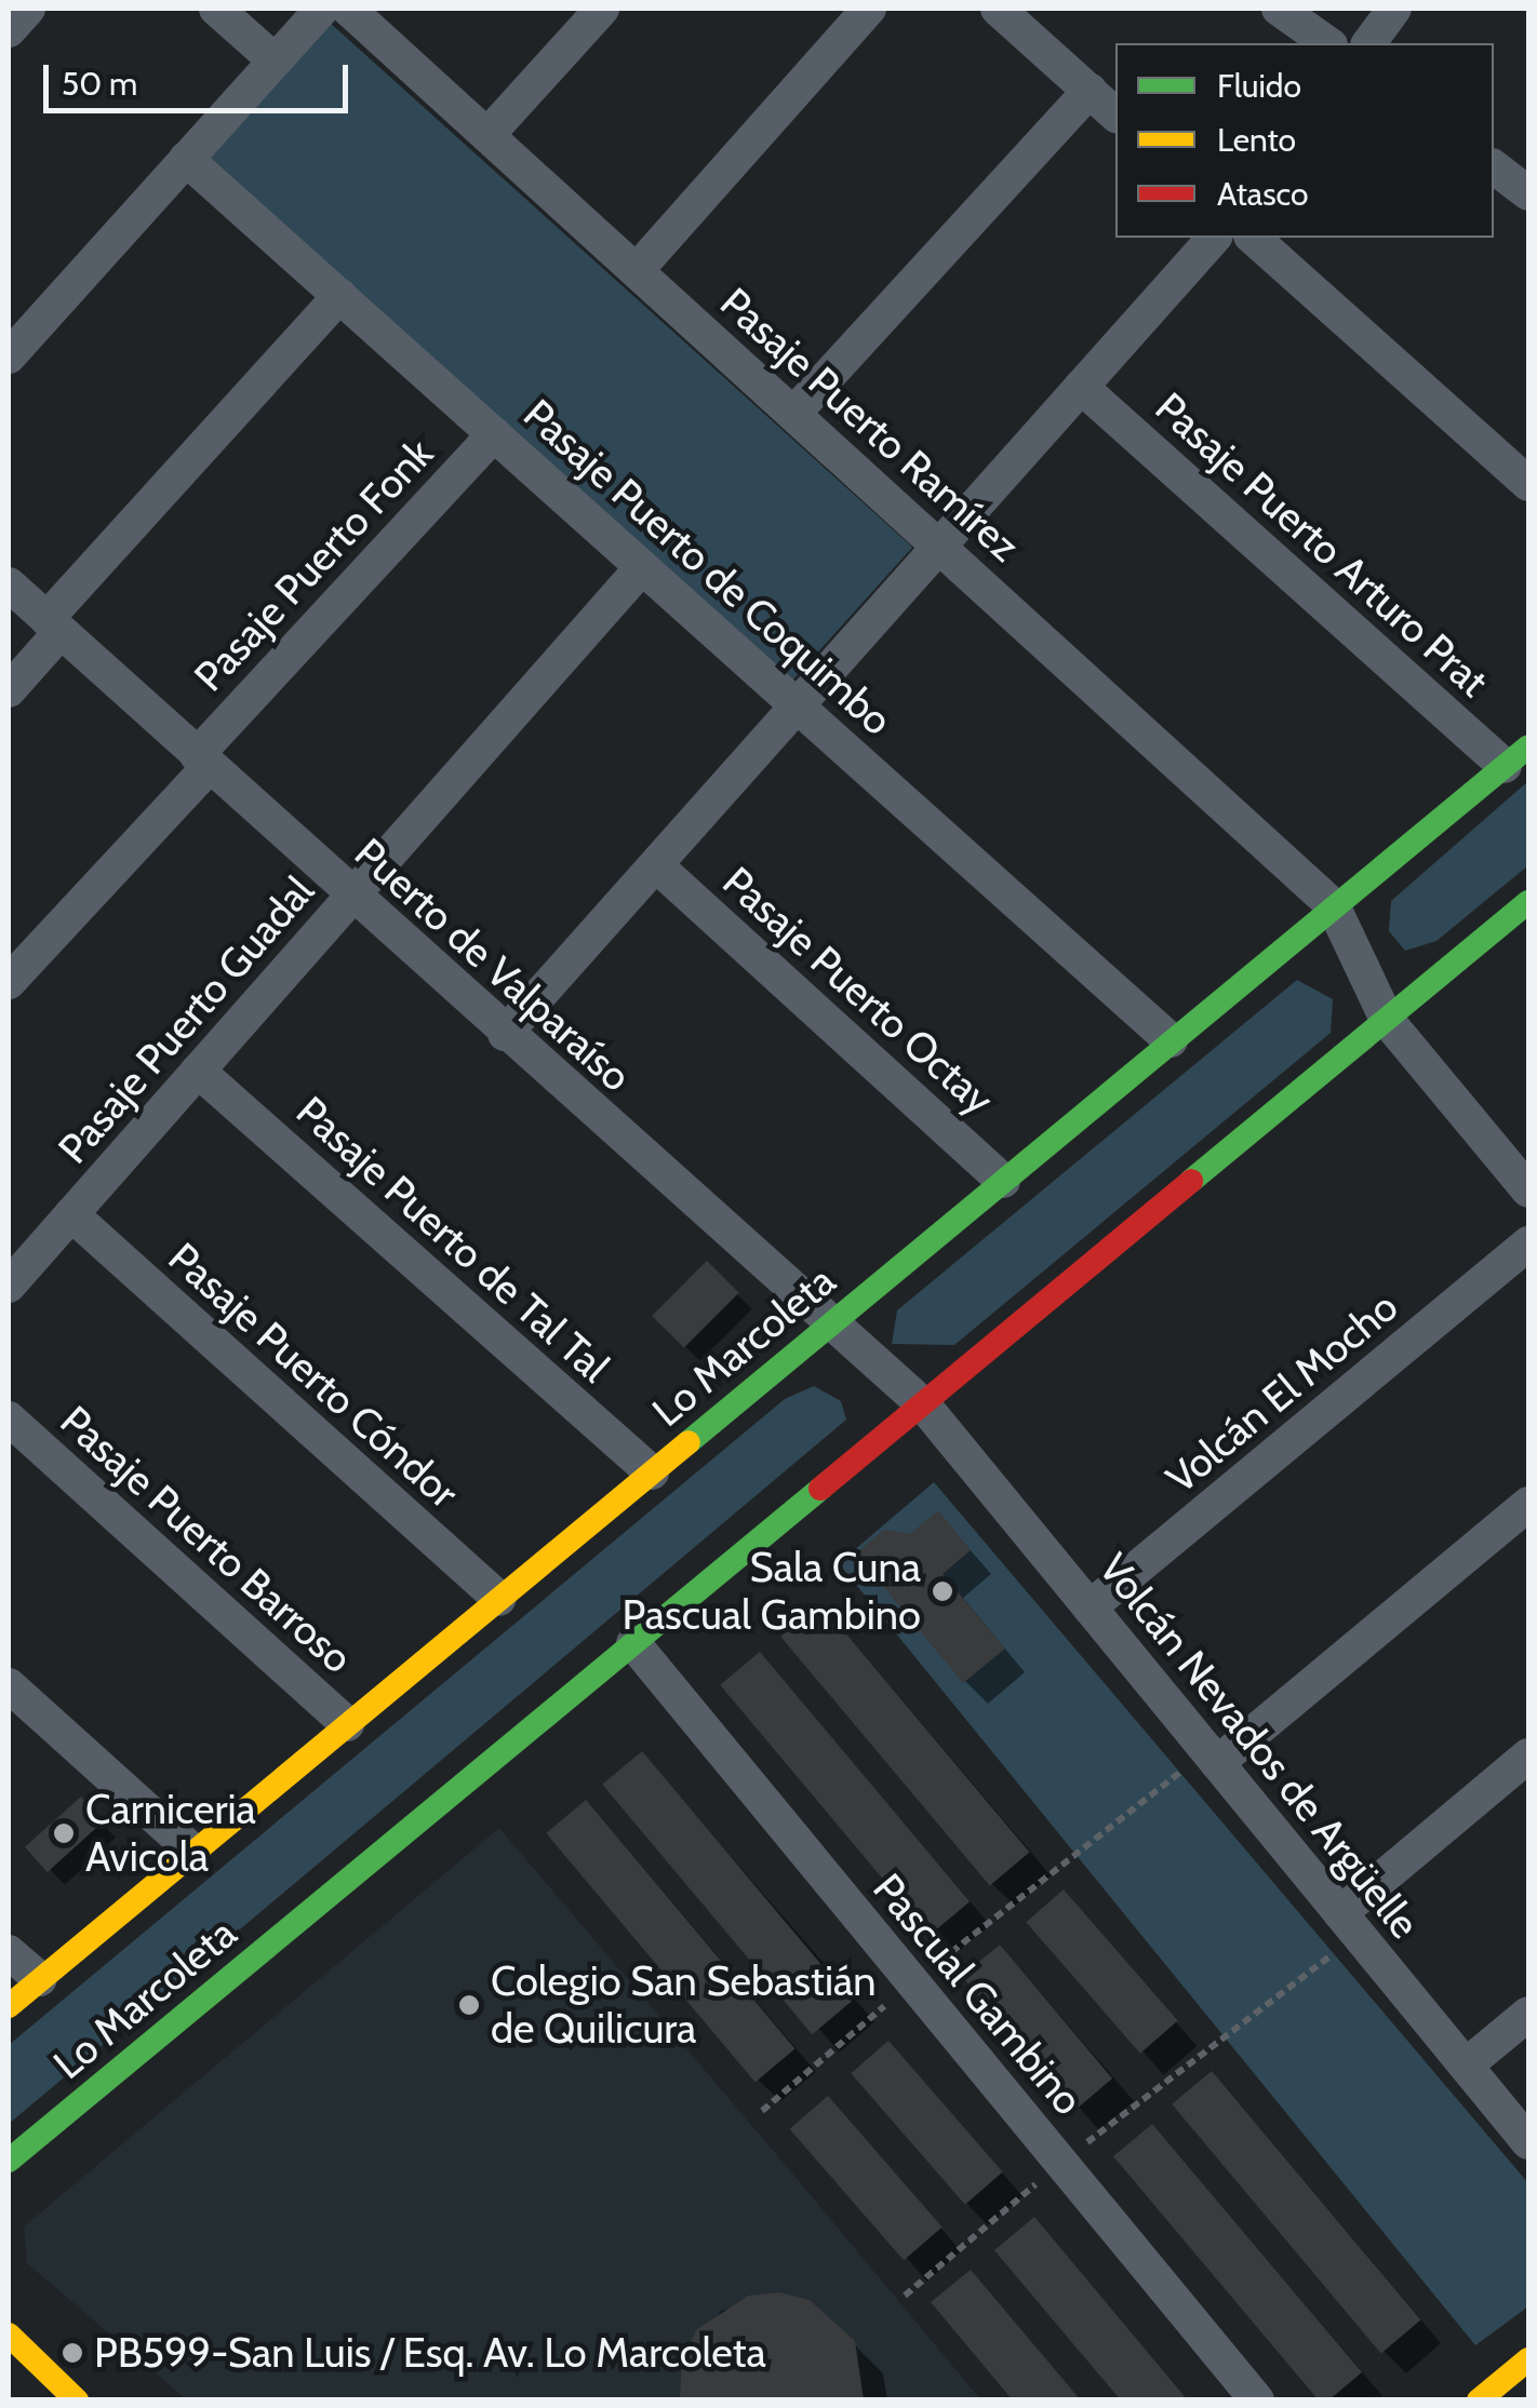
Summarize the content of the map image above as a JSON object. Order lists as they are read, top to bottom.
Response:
{
  "streets": {
    "street": [
      "Pasaje Puerto Ramírez",
      "Pasaje Puerto Arturo Prat",
      "Pasaje Puerto Fonk",
      "Pasaje Puerto de Coquimbo",
      "Puerto de Valparaíso",
      "Pasaje Puerto Octay",
      "Pasaje Puerto Guadal",
      "Pasaje Puerto de Tal Tal",
      "Lo Marcoleta",
      "Pasaje Puerto Cóndor",
      "Volcán El Mocho",
      "Pasaje Puerto Barroso",
      "Volcán Nevados de Argüelle",
      "Pascual Gambino"
    ]
  },
  "crossings": [
    ["Pasaje Puerto Ramírez", "Lo Marcoleta"],
    ["Pasaje Puerto Arturo Prat", "Lo Marcoleta"],
    ["Pasaje Puerto Fonk", "Pasaje Puerto de Coquimbo"],
    ["Pasaje Puerto Fonk", "Puerto de Valparaíso"],
    ["Pasaje Puerto de Coquimbo", "Pasaje Puerto Guadal"],
    ["Pasaje Puerto de Coquimbo", "Lo Marcoleta"],
    ["Puerto de Valparaíso", "Pasaje Puerto Guadal"],
    ["Puerto de Valparaíso", "Lo Marcoleta"],
    ["Puerto de Valparaíso", "Volcán Nevados de Argüelle"],
    ["Pasaje Puerto Octay", "Lo Marcoleta"],
    ["Pasaje Puerto Guadal", "Pasaje Puerto de Tal Tal"],
    ["Pasaje Puerto Guadal", "Pasaje Puerto Cóndor"],
    ["Pasaje Puerto de Tal Tal", "Lo Marcoleta"],
    ["Lo Marcoleta", "Pasaje Puerto Cóndor"],
    ["Lo Marcoleta", "Pasaje Puerto Barroso"],
    ["Lo Marcoleta", "Volcán Nevados de Argüelle"],
    ["Lo Marcoleta", "Pascual Gambino"],
    ["Volcán El Mocho", "Volcán Nevados de Argüelle"]
  ],
  "places": [
    "Sala Cuna Pascual Gambino",
    "Carniceria Avicola",
    "Colegio San Sebastián de Quilicura",
    "PB599-San Luis / Esq. Av. Lo Marcoleta"
  ],
  "legend": ["Fluido", "Lento", "Atasco"],
  "scale_bar": "50 m"
}
